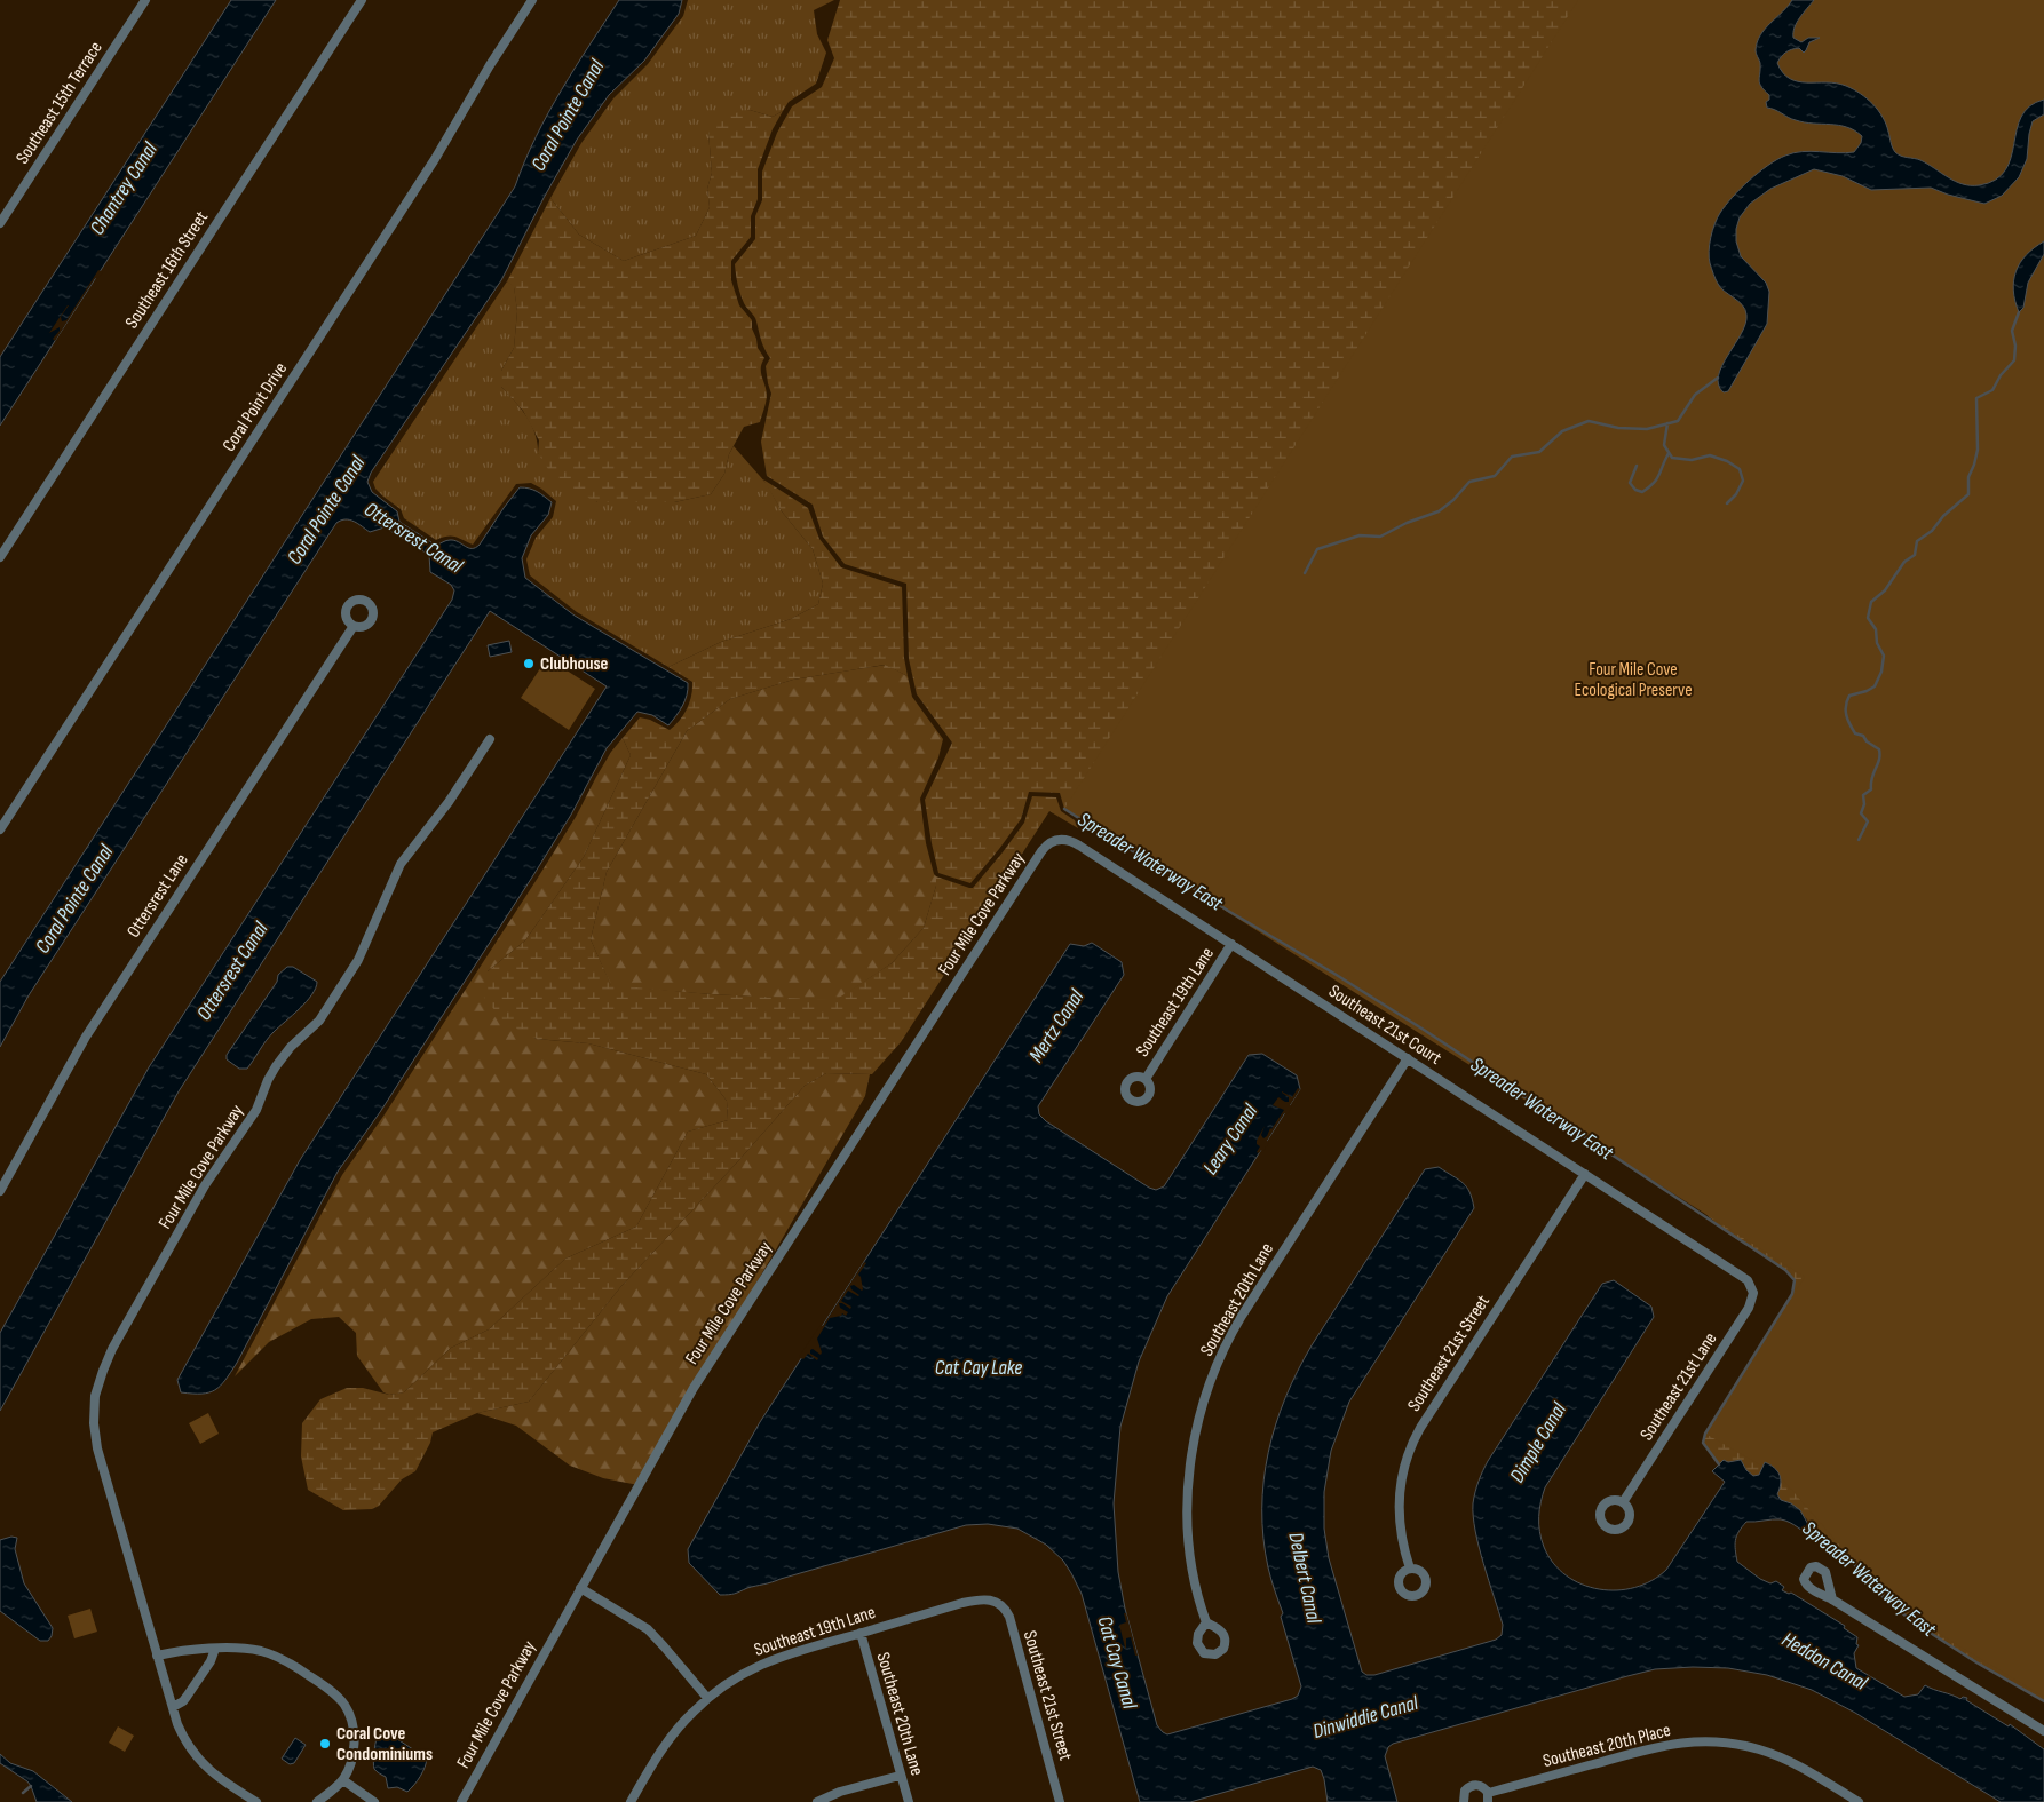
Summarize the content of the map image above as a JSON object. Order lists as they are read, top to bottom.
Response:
{
  "streets": {
    "street": [
      "Southeast 15th Terrace",
      "Southeast 16th Street",
      "Coral Point Drive",
      "Ottersrest Lane",
      "Four Mile Cove Parkway",
      "Southeast 19th Lane",
      "Southeast 21st Court",
      "Southeast 20th Lane",
      "Southeast 21st Street",
      "Southeast 21st Lane",
      "Southeast 20th Place"
    ]
  },
  "crossings": [
    ["Four Mile Cove Parkway", "Southeast 21st Court"],
    ["Southeast 19th Lane", "Southeast 21st Court"],
    ["Southeast 19th Lane", "Southeast 20th Lane"],
    ["Southeast 19th Lane", "Southeast 21st Street"],
    ["Southeast 21st Court", "Southeast 20th Lane"],
    ["Southeast 21st Court", "Southeast 21st Street"],
    ["Southeast 21st Court", "Southeast 21st Lane"]
  ],
  "water": [
    "Coral Pointe Canal",
    "Chantrey Canal",
    "Ottersrest Canal",
    "Spreader Waterway East",
    "Mertz Canal",
    "Leary Canal",
    "Cat Cay Lake",
    "Dimple Canal",
    "Delbert Canal",
    "Heddon Canal",
    "Cat Cay Canal",
    "Dinwiddie Canal"
  ],
  "parks": ["Four Mile Cove Ecological Preserve"],
  "places": ["Clubhouse", "Coral Cove Condominiums"]
}
